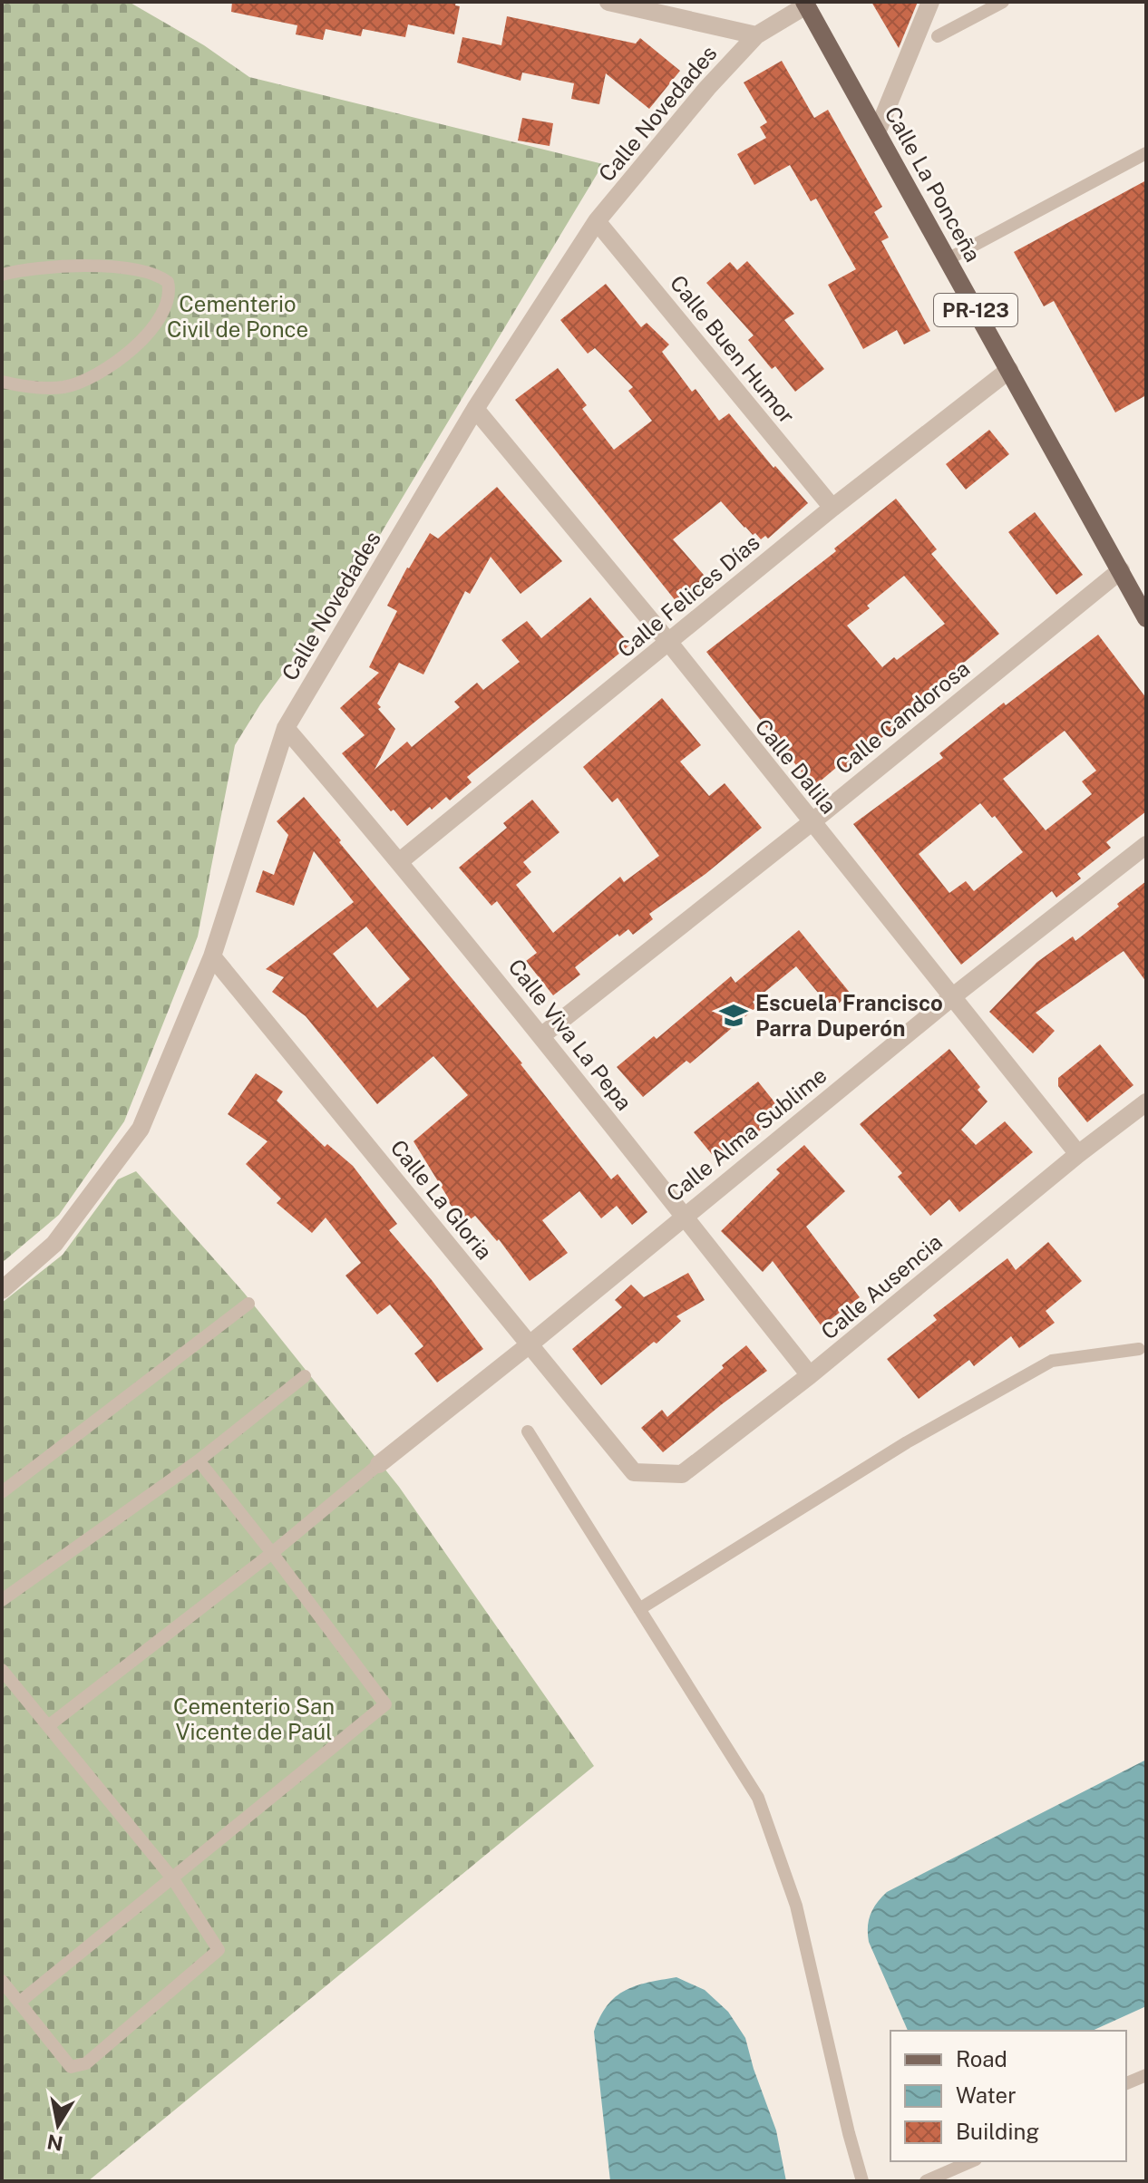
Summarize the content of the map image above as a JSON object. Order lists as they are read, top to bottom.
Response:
{
  "streets": {
    "main road": ["Calle La Ponceña", "PR-123"],
    "street": [
      "Calle Novedades",
      "Calle Buen Humor",
      "Calle Felices Días",
      "Calle Candorosa",
      "Calle Dalila",
      "Calle Viva La Pepa",
      "Calle Alma Sublime",
      "Calle La Gloria",
      "Calle Ausencia"
    ]
  },
  "crossings": [
    ["Calle Novedades", "Calle La Ponceña"],
    ["Calle Novedades", "Calle Buen Humor"],
    ["Calle Novedades", "Calle Dalila"],
    ["Calle Novedades", "Calle Viva La Pepa"],
    ["Calle Novedades", "Calle La Gloria"],
    ["Calle La Ponceña", "Calle Felices Días"],
    ["Calle La Ponceña", "Calle Candorosa"],
    ["Calle Buen Humor", "Calle Felices Días"],
    ["Calle Felices Días", "Calle Dalila"],
    ["Calle Felices Días", "Calle Viva La Pepa"],
    ["Calle Candorosa", "Calle Dalila"],
    ["Calle Candorosa", "Calle Viva La Pepa"],
    ["Calle Dalila", "Calle Alma Sublime"],
    ["Calle Dalila", "Calle Ausencia"],
    ["Calle Viva La Pepa", "Calle Alma Sublime"],
    ["Calle Viva La Pepa", "Calle Ausencia"],
    ["Calle Alma Sublime", "Calle La Gloria"],
    ["Calle La Gloria", "Calle Ausencia"]
  ],
  "parks": ["Cementerio Civil de Ponce", "Cementerio San Vicente de Paúl"],
  "places": {
    "school or university": ["Escuela Francisco Parra Duperón"]
  },
  "legend": ["Road", "Water", "Building"],
  "north": "bottom"
}
